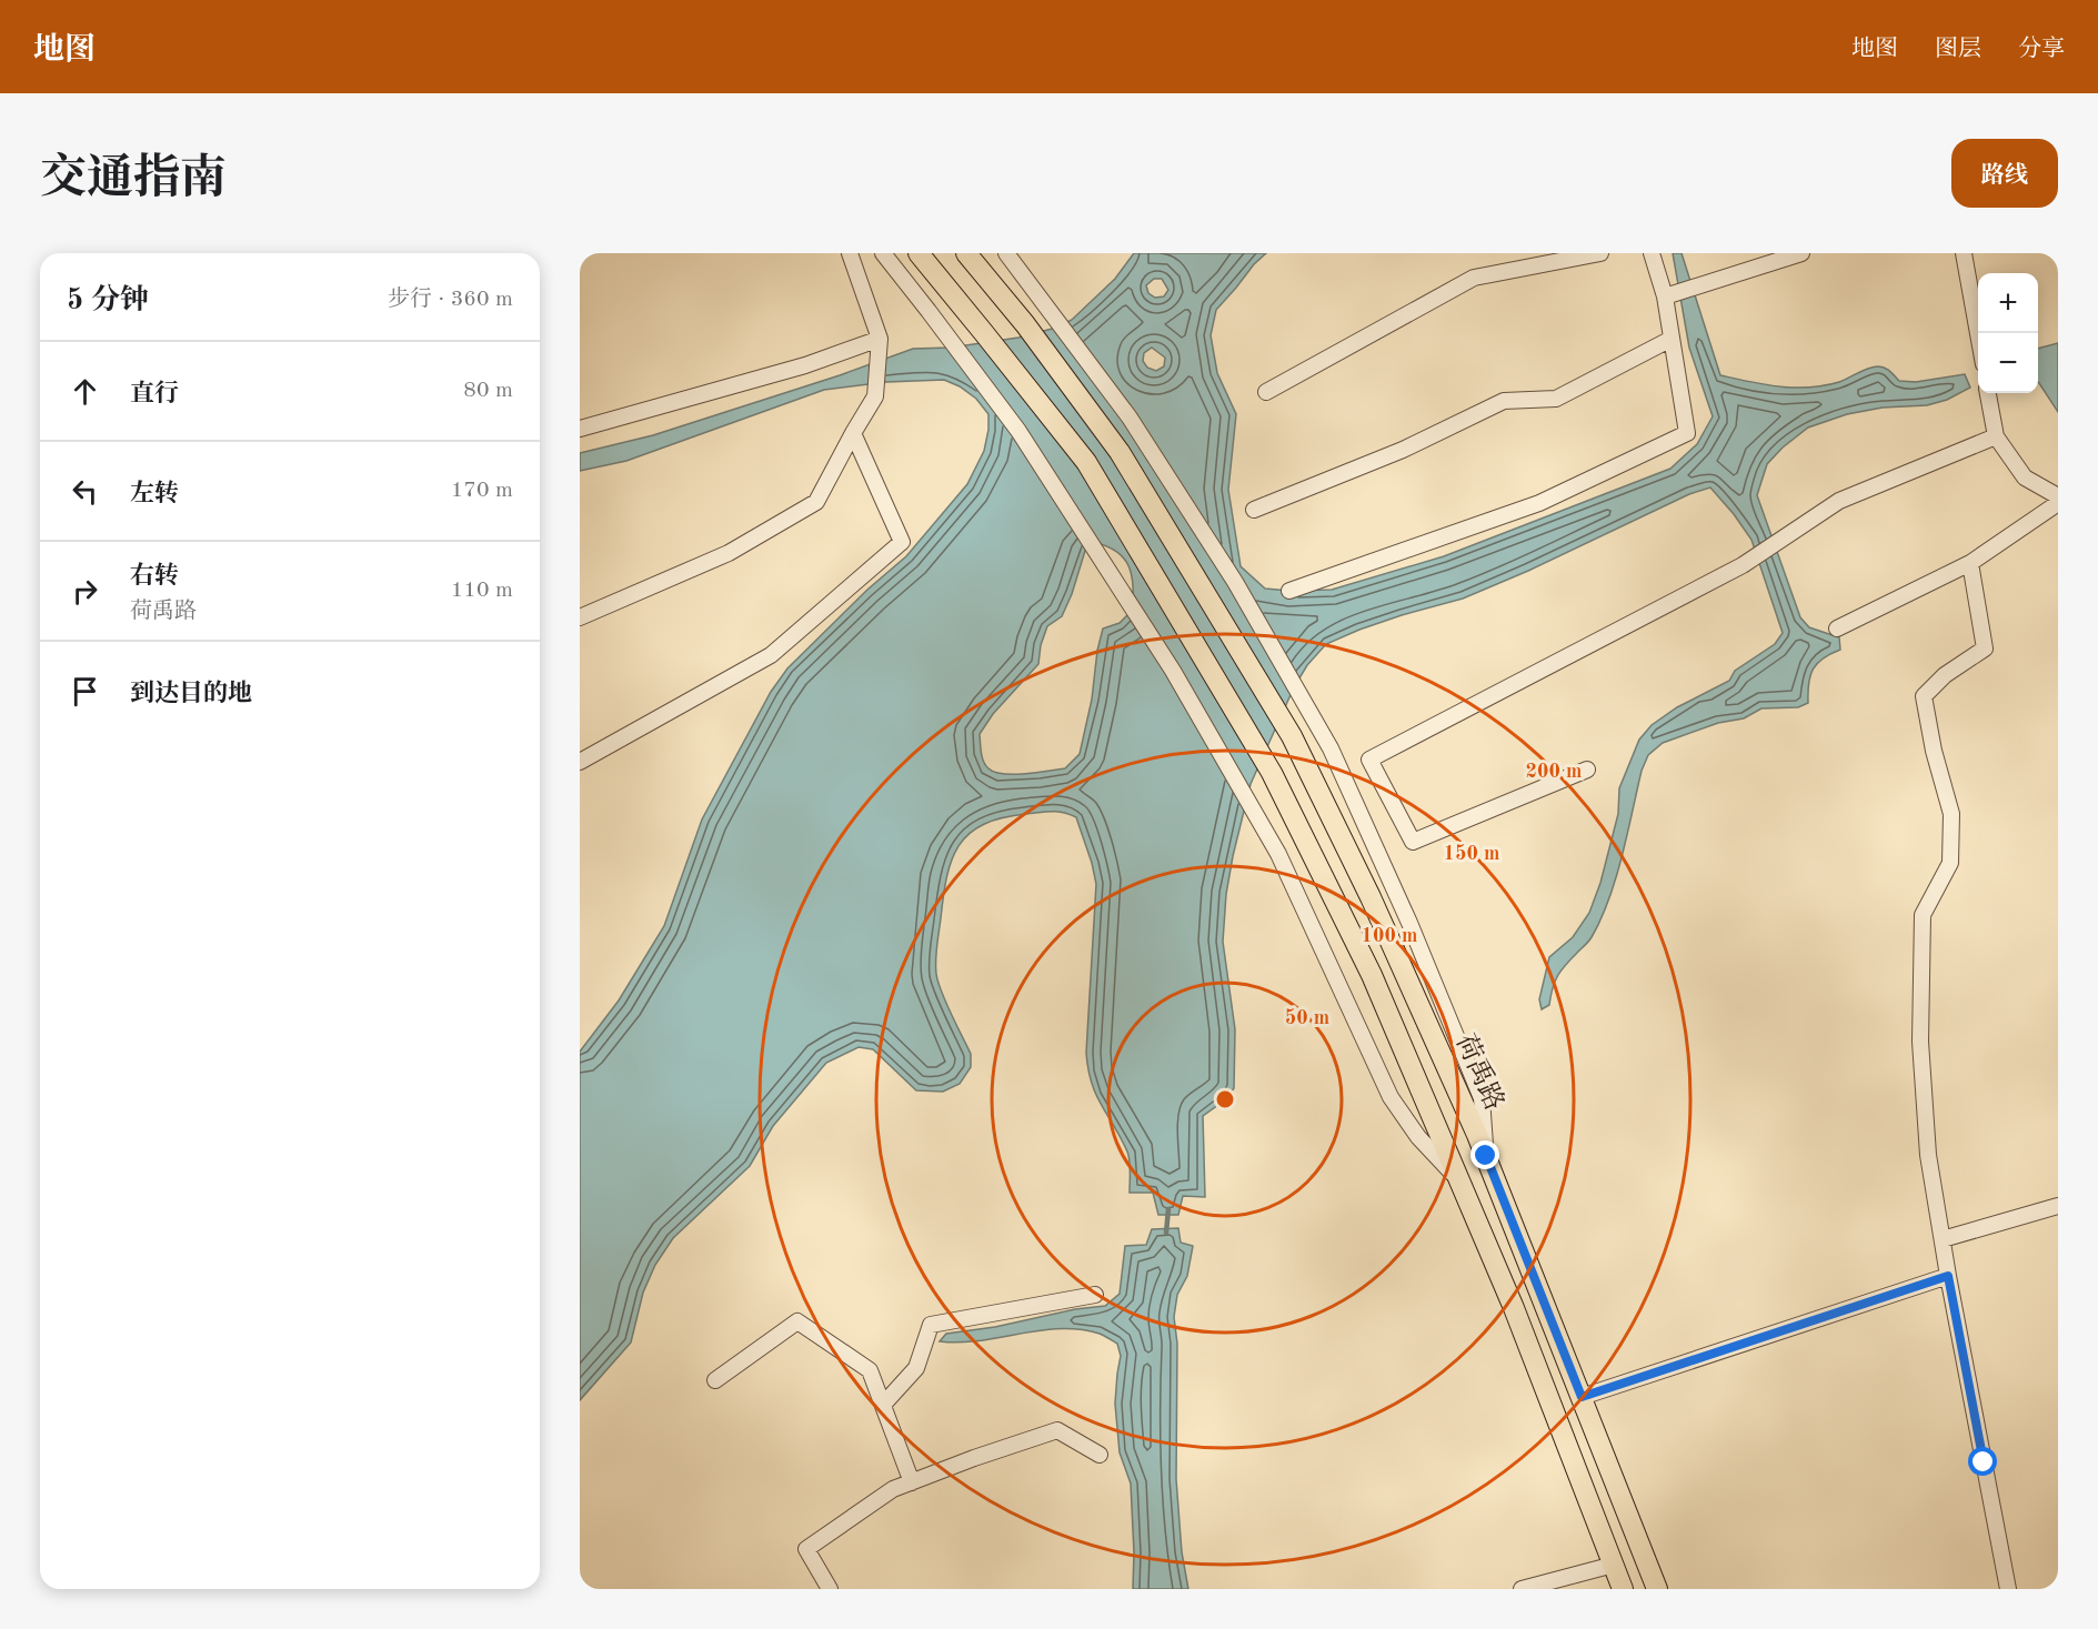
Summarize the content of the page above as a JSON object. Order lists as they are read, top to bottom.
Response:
{
  "streets": {
    "main road": ["荷禹路"]
  },
  "page": {
    "header": "地图",
    "nav": ["地图", "图层", "分享"],
    "title": "交通指南",
    "buttons": "路线",
    "heading": ["5 分钟", "步行 · 360 m"],
    "map_buttons": ["+", "−"],
    "list": [
      ["直行", "80 m"],
      ["左转", "170 m"],
      ["右转", "荷禹路", "110 m"],
      "到达目的地"
    ]
  },
  "rings": [
    "200 m",
    "150 m",
    "100 m",
    "50 m"
  ]
}
